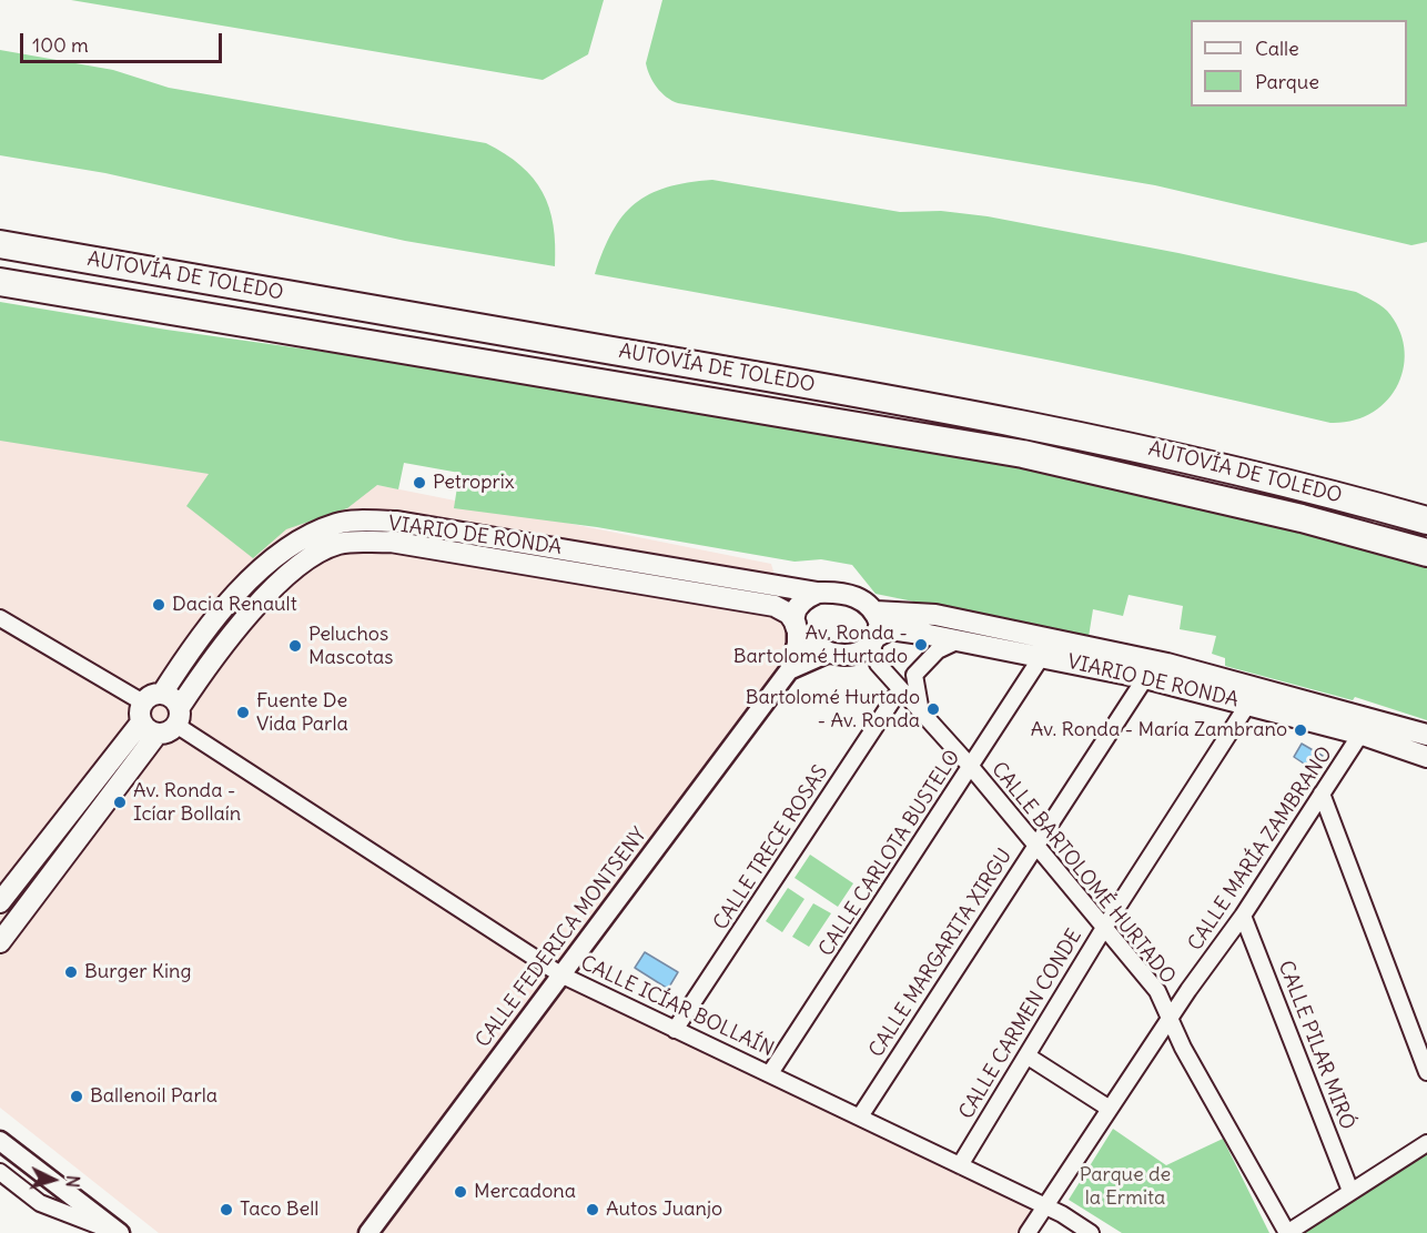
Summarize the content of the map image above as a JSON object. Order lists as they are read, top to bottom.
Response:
{
  "streets": {
    "highway": ["AUTOVÍA DE TOLEDO"],
    "main road": ["VIARIO DE RONDA"],
    "street": [
      "CALLE TRECE ROSAS",
      "CALLE MARÍA ZAMBRANO",
      "CALLE CARLOTA BUSTELO",
      "CALLE BARTOLOMÉ HURTADO",
      "CALLE FEDERICA MONTSENY",
      "CALLE MARGARITA XIRGU",
      "CALLE ICÍAR BOLLAÍN",
      "CALLE CARMEN CONDE",
      "CALLE PILAR MIRÓ"
    ]
  },
  "crossings": [
    ["VIARIO DE RONDA", "CALLE MARÍA ZAMBRANO"],
    ["VIARIO DE RONDA", "CALLE CARLOTA BUSTELO"],
    ["VIARIO DE RONDA", "CALLE BARTOLOMÉ HURTADO"],
    ["VIARIO DE RONDA", "CALLE FEDERICA MONTSENY"],
    ["VIARIO DE RONDA", "CALLE MARGARITA XIRGU"],
    ["VIARIO DE RONDA", "CALLE ICÍAR BOLLAÍN"],
    ["VIARIO DE RONDA", "CALLE CARMEN CONDE"],
    ["CALLE TRECE ROSAS", "CALLE BARTOLOMÉ HURTADO"],
    ["CALLE TRECE ROSAS", "CALLE ICÍAR BOLLAÍN"],
    ["CALLE MARÍA ZAMBRANO", "CALLE BARTOLOMÉ HURTADO"],
    ["CALLE MARÍA ZAMBRANO", "CALLE ICÍAR BOLLAÍN"],
    ["CALLE MARÍA ZAMBRANO", "CALLE PILAR MIRÓ"],
    ["CALLE CARLOTA BUSTELO", "CALLE BARTOLOMÉ HURTADO"],
    ["CALLE CARLOTA BUSTELO", "CALLE ICÍAR BOLLAÍN"],
    ["CALLE BARTOLOMÉ HURTADO", "CALLE FEDERICA MONTSENY"],
    ["CALLE BARTOLOMÉ HURTADO", "CALLE MARGARITA XIRGU"],
    ["CALLE BARTOLOMÉ HURTADO", "CALLE CARMEN CONDE"],
    ["CALLE FEDERICA MONTSENY", "CALLE ICÍAR BOLLAÍN"],
    ["CALLE MARGARITA XIRGU", "CALLE ICÍAR BOLLAÍN"],
    ["CALLE ICÍAR BOLLAÍN", "CALLE CARMEN CONDE"]
  ],
  "parks": ["Parque de la Ermita"],
  "places": [
    "Petroprix",
    "Dacia Renault",
    "Av. Ronda - Bartolomé Hurtado",
    "Peluchos Mascotas",
    "Bartolomé Hurtado - Av. Ronda",
    "Fuente De Vida Parla",
    "Av. Ronda - María Zambrano",
    "Av. Ronda - Icíar Bollaín",
    "Burger King",
    "Ballenoil Parla",
    "Mercadona",
    "Taco Bell",
    "Autos Juanjo"
  ],
  "legend": ["Calle", "Parque"],
  "scale_bar": "100 m",
  "north": "right"
}
